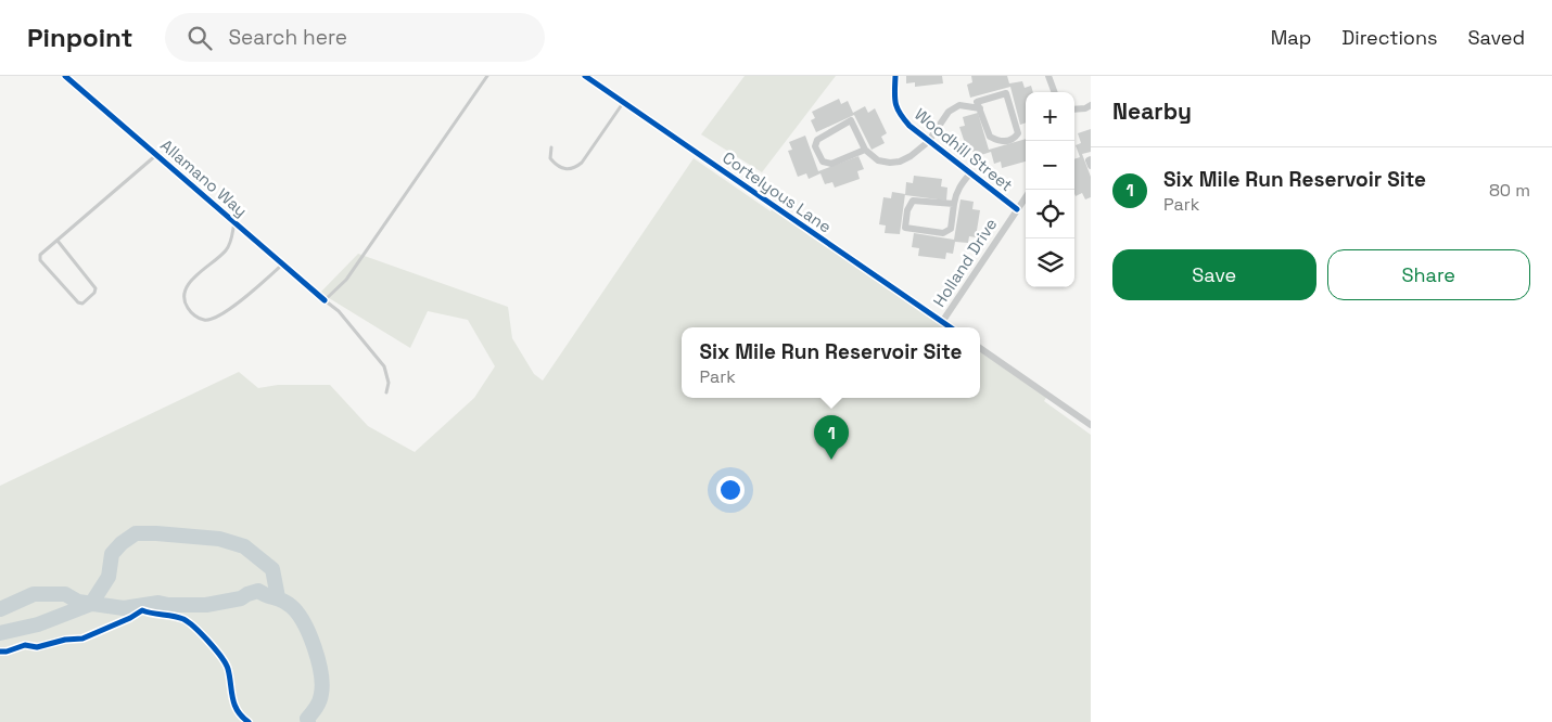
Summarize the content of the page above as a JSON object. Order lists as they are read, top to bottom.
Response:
{
  "streets": {
    "street": [
      "Woodhill Street",
      "Allamano Way",
      "Cortelyous Lane",
      "Holland Drive"
    ]
  },
  "crossings": [
    ["Woodhill Street", "Holland Drive"],
    ["Cortelyous Lane", "Holland Drive"]
  ],
  "page": {
    "header": "Pinpoint",
    "search": "Search here",
    "nav": ["Map", "Directions", "Saved"],
    "heading": "Nearby",
    "map_buttons": ["+", "−"],
    "list": [
      {
        "mark": "1",
        "name": "Six Mile Run Reservoir Site",
        "note": "Park",
        "value": "80 m"
      }
    ],
    "buttons": ["Save", "Share"],
    "popup": ["Six Mile Run Reservoir Site", "Park"],
    "pins": "1"
  }
}
